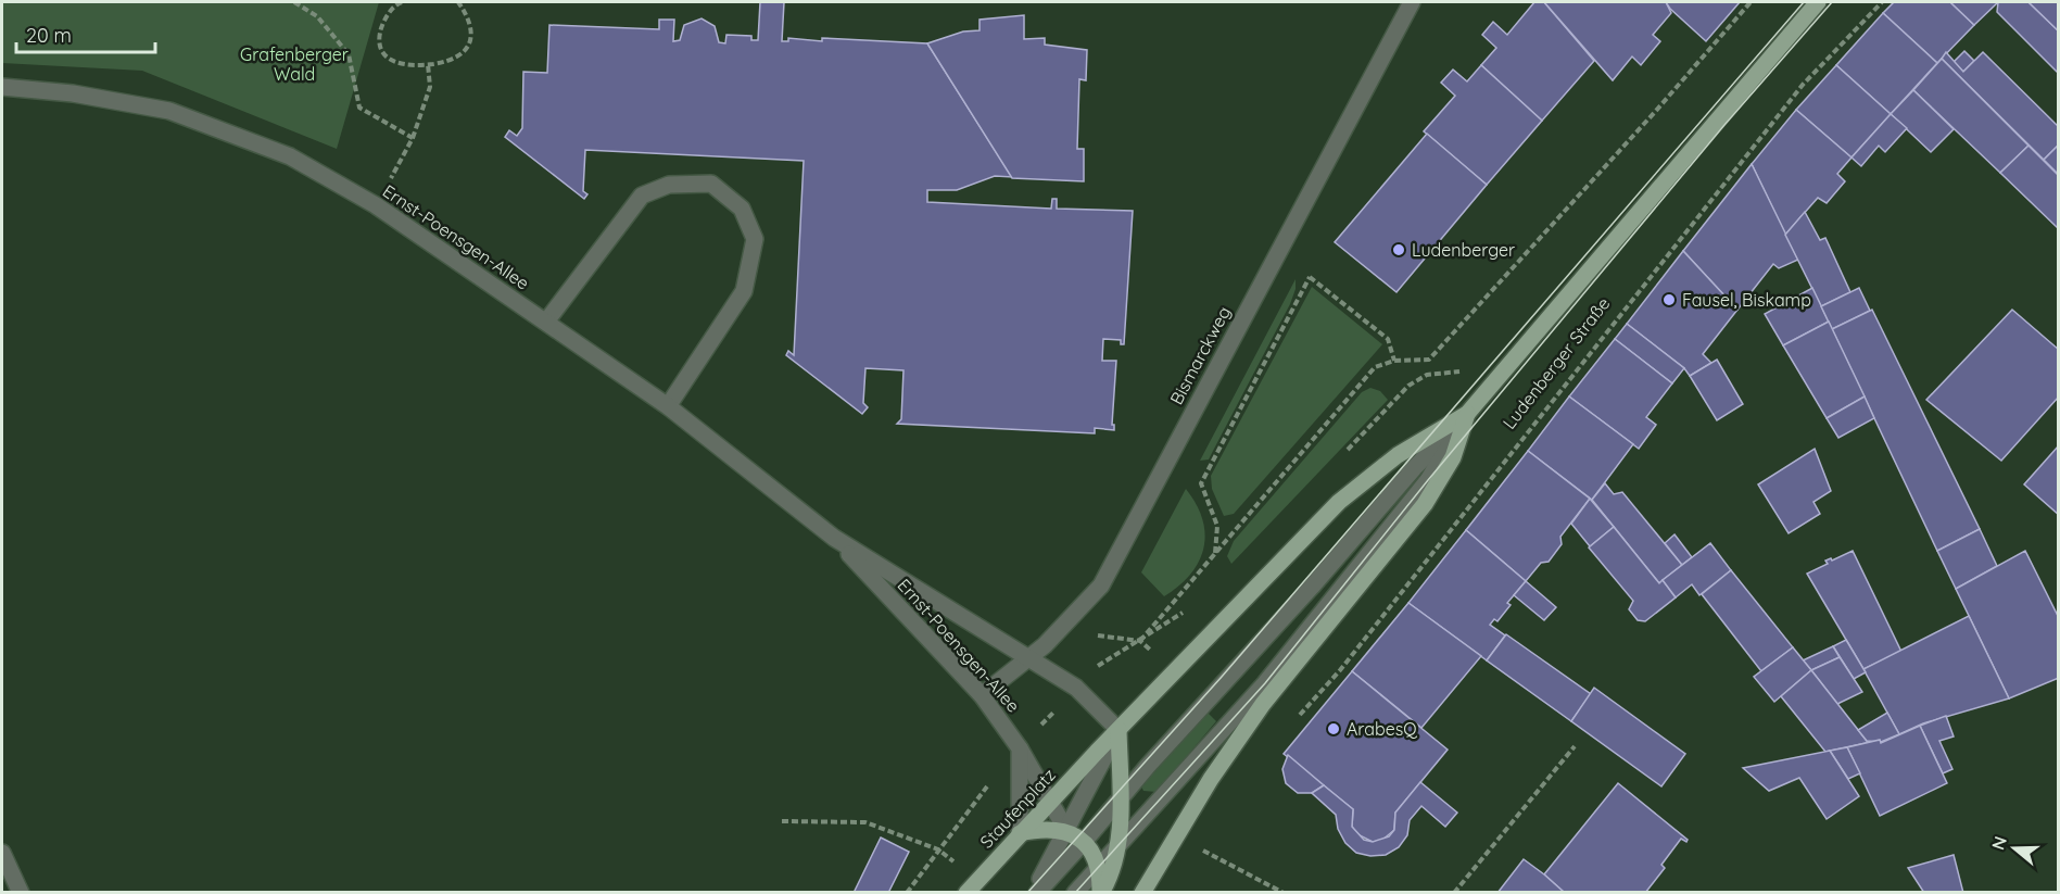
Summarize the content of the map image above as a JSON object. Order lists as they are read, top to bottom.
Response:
{
  "streets": {
    "main road": ["Ludenberger Straße", "Staufenplatz"],
    "street": ["Ernst-Poensgen-Allee", "Bismarckweg"]
  },
  "crossings": [
    ["Ernst-Poensgen-Allee", "Bismarckweg"],
    ["Ernst-Poensgen-Allee", "Ludenberger Straße"],
    ["Ernst-Poensgen-Allee", "Staufenplatz"],
    ["Ludenberger Straße", "Staufenplatz"]
  ],
  "parks": ["Grafenberger Wald"],
  "places": ["Ludenberger", "Fausel, Biskamp", "ArabesQ"],
  "scale_bar": "20 m",
  "north": "left"
}
